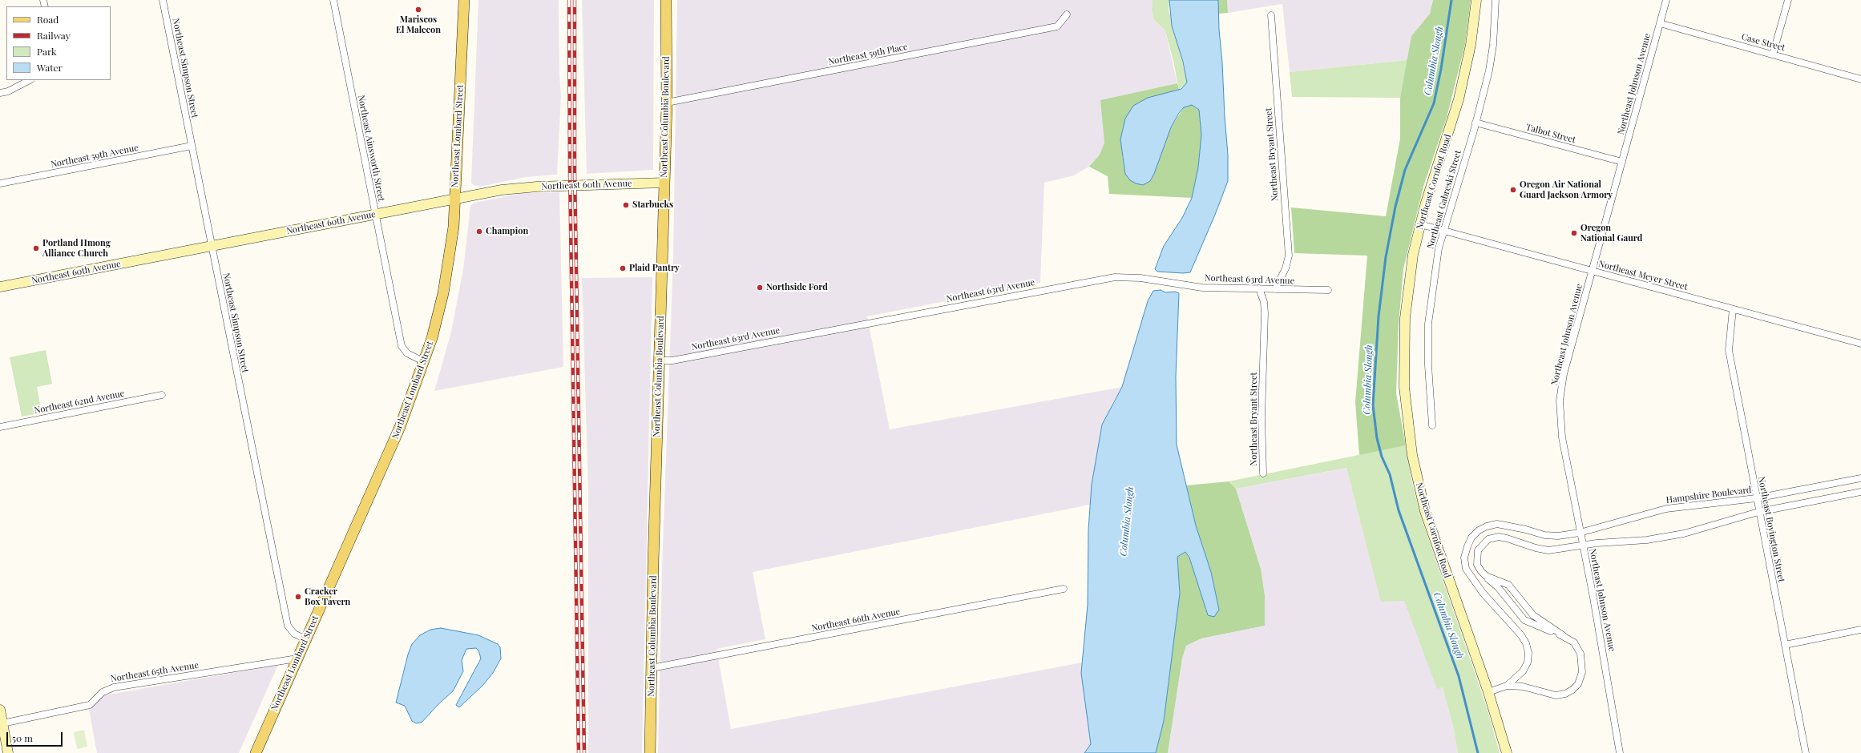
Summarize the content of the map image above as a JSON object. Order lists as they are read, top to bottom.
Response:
{
  "streets": {
    "main road": ["Northeast Columbia Boulevard", "Northeast Lombard Street"],
    "street": [
      "Case Street",
      "Northeast 59th Place",
      "Northeast Simpson Street",
      "Northeast Johnson Avenue",
      "Talbot Street",
      "Northeast Ainsworth Street",
      "Northeast Bryant Street",
      "Northeast 59th Avenue",
      "Northeast Cornfoot Road",
      "Northeast 60th Avenue",
      "Northeast Gabreski Street",
      "Northeast Meyer Street",
      "Northeast 63rd Avenue",
      "Northeast 62nd Avenue",
      "Hampshire Boulevard",
      "Northeast Boyington Street",
      "Northeast 66th Avenue",
      "Northeast 65th Avenue"
    ]
  },
  "crossings": [
    ["Case Street", "Northeast Johnson Avenue"],
    ["Northeast 59th Place", "Northeast Columbia Boulevard"],
    ["Northeast Simpson Street", "Northeast Lombard Street"],
    ["Northeast Simpson Street", "Northeast 59th Avenue"],
    ["Northeast Simpson Street", "Northeast 60th Avenue"],
    ["Northeast Johnson Avenue", "Talbot Street"],
    ["Northeast Johnson Avenue", "Northeast Meyer Street"],
    ["Northeast Johnson Avenue", "Hampshire Boulevard"],
    ["Northeast Columbia Boulevard", "Northeast 60th Avenue"],
    ["Northeast Columbia Boulevard", "Northeast 63rd Avenue"],
    ["Northeast Columbia Boulevard", "Northeast 66th Avenue"],
    ["Talbot Street", "Northeast Gabreski Street"],
    ["Northeast Lombard Street", "Northeast Ainsworth Street"],
    ["Northeast Lombard Street", "Northeast 60th Avenue"],
    ["Northeast Lombard Street", "Northeast 65th Avenue"],
    ["Northeast Ainsworth Street", "Northeast 60th Avenue"],
    ["Northeast Bryant Street", "Northeast 63rd Avenue"],
    ["Northeast Cornfoot Road", "Northeast Meyer Street"],
    ["Northeast Gabreski Street", "Northeast Meyer Street"],
    ["Northeast Meyer Street", "Northeast Boyington Street"],
    ["Hampshire Boulevard", "Northeast Boyington Street"]
  ],
  "water": ["Columbia Slough"],
  "places": [
    "Mariscos El Malecon",
    "Oregon Air National Guard Jackson Armory",
    "Starbucks",
    "Champion",
    "Oregon National Gaurd",
    "Portland Hmong Alliance Church",
    "Plaid Pantry",
    "Northside Ford",
    "Cracker Box Tavern"
  ],
  "legend": [
    "Road",
    "Railway",
    "Park",
    "Water"
  ],
  "scale_bar": "50 m"
}
